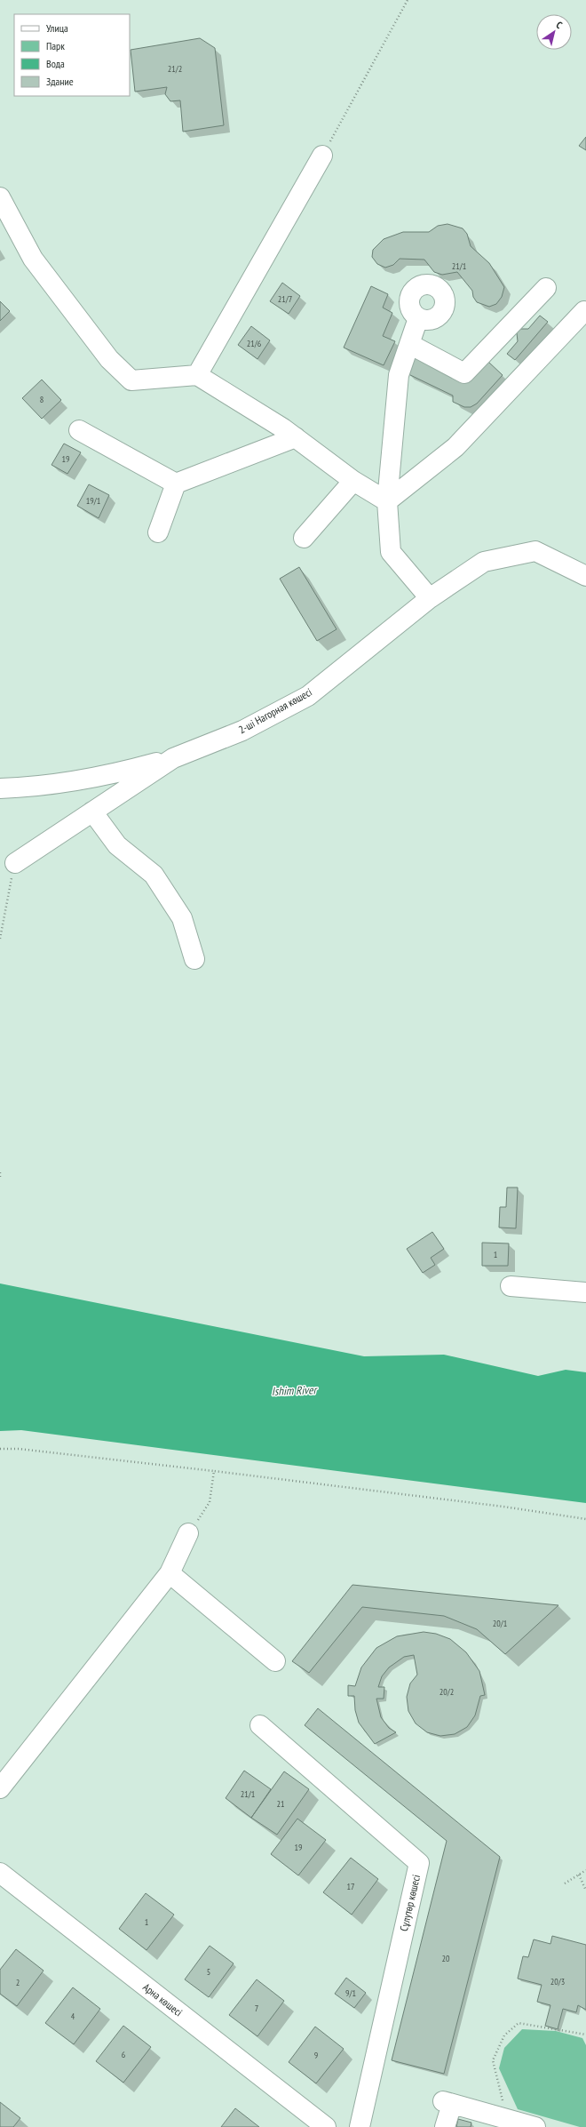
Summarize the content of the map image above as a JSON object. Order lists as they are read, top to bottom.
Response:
{
  "streets": {
    "street": ["2-ші Нагорная көшесі", "Сұлутөр көшесі", "Арна көшесі"]
  },
  "water": ["Ishim River"],
  "house_numbers": [
    "21/2",
    "21/1",
    "21/7",
    "21/6",
    "8",
    "19",
    "19/1",
    "1",
    "20/1",
    "20/2",
    "21/1",
    "21",
    "19",
    "17",
    "1",
    "20",
    "5",
    "20/3",
    "2",
    "9/1",
    "7",
    "4",
    "6",
    "9"
  ],
  "legend": [
    "Улица",
    "Парк",
    "Вода",
    "Здание"
  ],
  "north": "top right"
}
